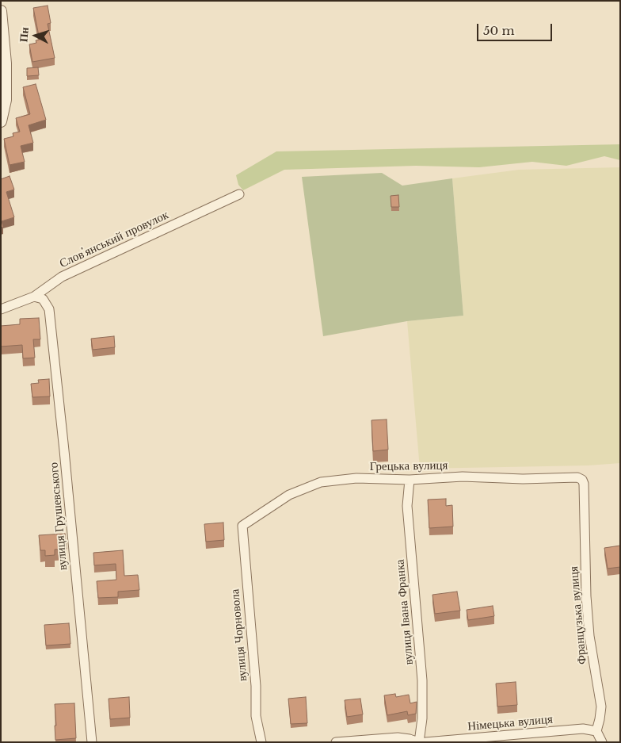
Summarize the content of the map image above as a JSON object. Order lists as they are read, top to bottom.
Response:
{
  "streets": {
    "street": [
      "Словʼянський провулок",
      "Грецька вулиця",
      "вулиця Грушевського",
      "вулиця Івана Франка",
      "Французька вулиця",
      "вулиця Чорновола",
      "Німецька вулиця"
    ]
  },
  "crossings": [
    ["Словʼянський провулок", "вулиця Грушевського"],
    ["Грецька вулиця", "вулиця Івана Франка"],
    ["Грецька вулиця", "Французька вулиця"],
    ["Грецька вулиця", "вулиця Чорновола"],
    ["Французька вулиця", "Німецька вулиця"]
  ],
  "scale_bar": "50 m",
  "north": "left"
}
